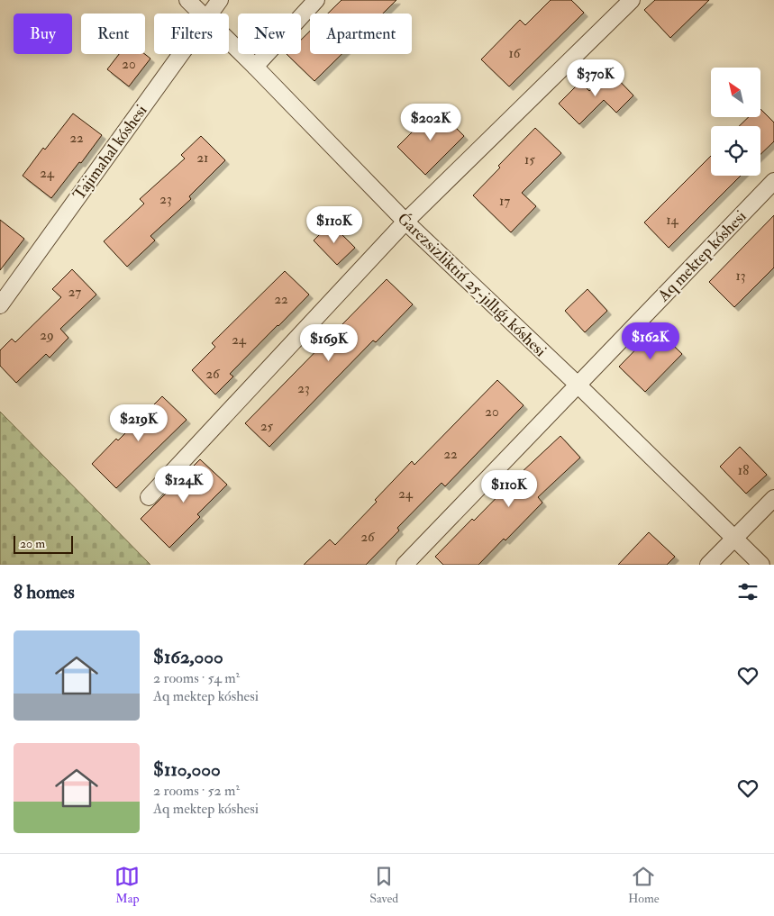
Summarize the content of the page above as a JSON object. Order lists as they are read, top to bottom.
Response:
{
  "streets": {
    "street": ["Tajimahal kóshesi", "Aq mektep kóshesi", "Ǵarezsizliktiń 25-jıllıǵı kóshesi"]
  },
  "crossings": [
    ["Aq mektep kóshesi", "Ǵarezsizliktiń 25-jıllıǵı kóshesi"]
  ],
  "house_numbers": [
    "16",
    "20",
    "22",
    "21",
    "15",
    "24",
    "23",
    "17",
    "14",
    "13",
    "27",
    "22",
    "29",
    "24",
    "26",
    "23",
    "20",
    "25",
    "22",
    "18",
    "24",
    "26"
  ],
  "scale_bar": "20 m",
  "north": "top left",
  "page": {
    "chip": [
      "Buy",
      "Rent",
      "Filters",
      "New",
      "Apartment"
    ],
    "price": [
      "$370K",
      "$202K",
      "$110K",
      "$162K",
      "$169K",
      "$219K",
      "$124K",
      "$110K"
    ],
    "scale": "20 m",
    "heading": "8 homes",
    "list": [
      {
        "name": "$162,000",
        "note": "2 rooms · 54 m² · Aq mektep kóshesi"
      },
      {
        "name": "$110,000",
        "note": "2 rooms · 52 m² · Aq mektep kóshesi"
      }
    ],
    "tabs": ["Map", "Saved", "Home"]
  }
}
